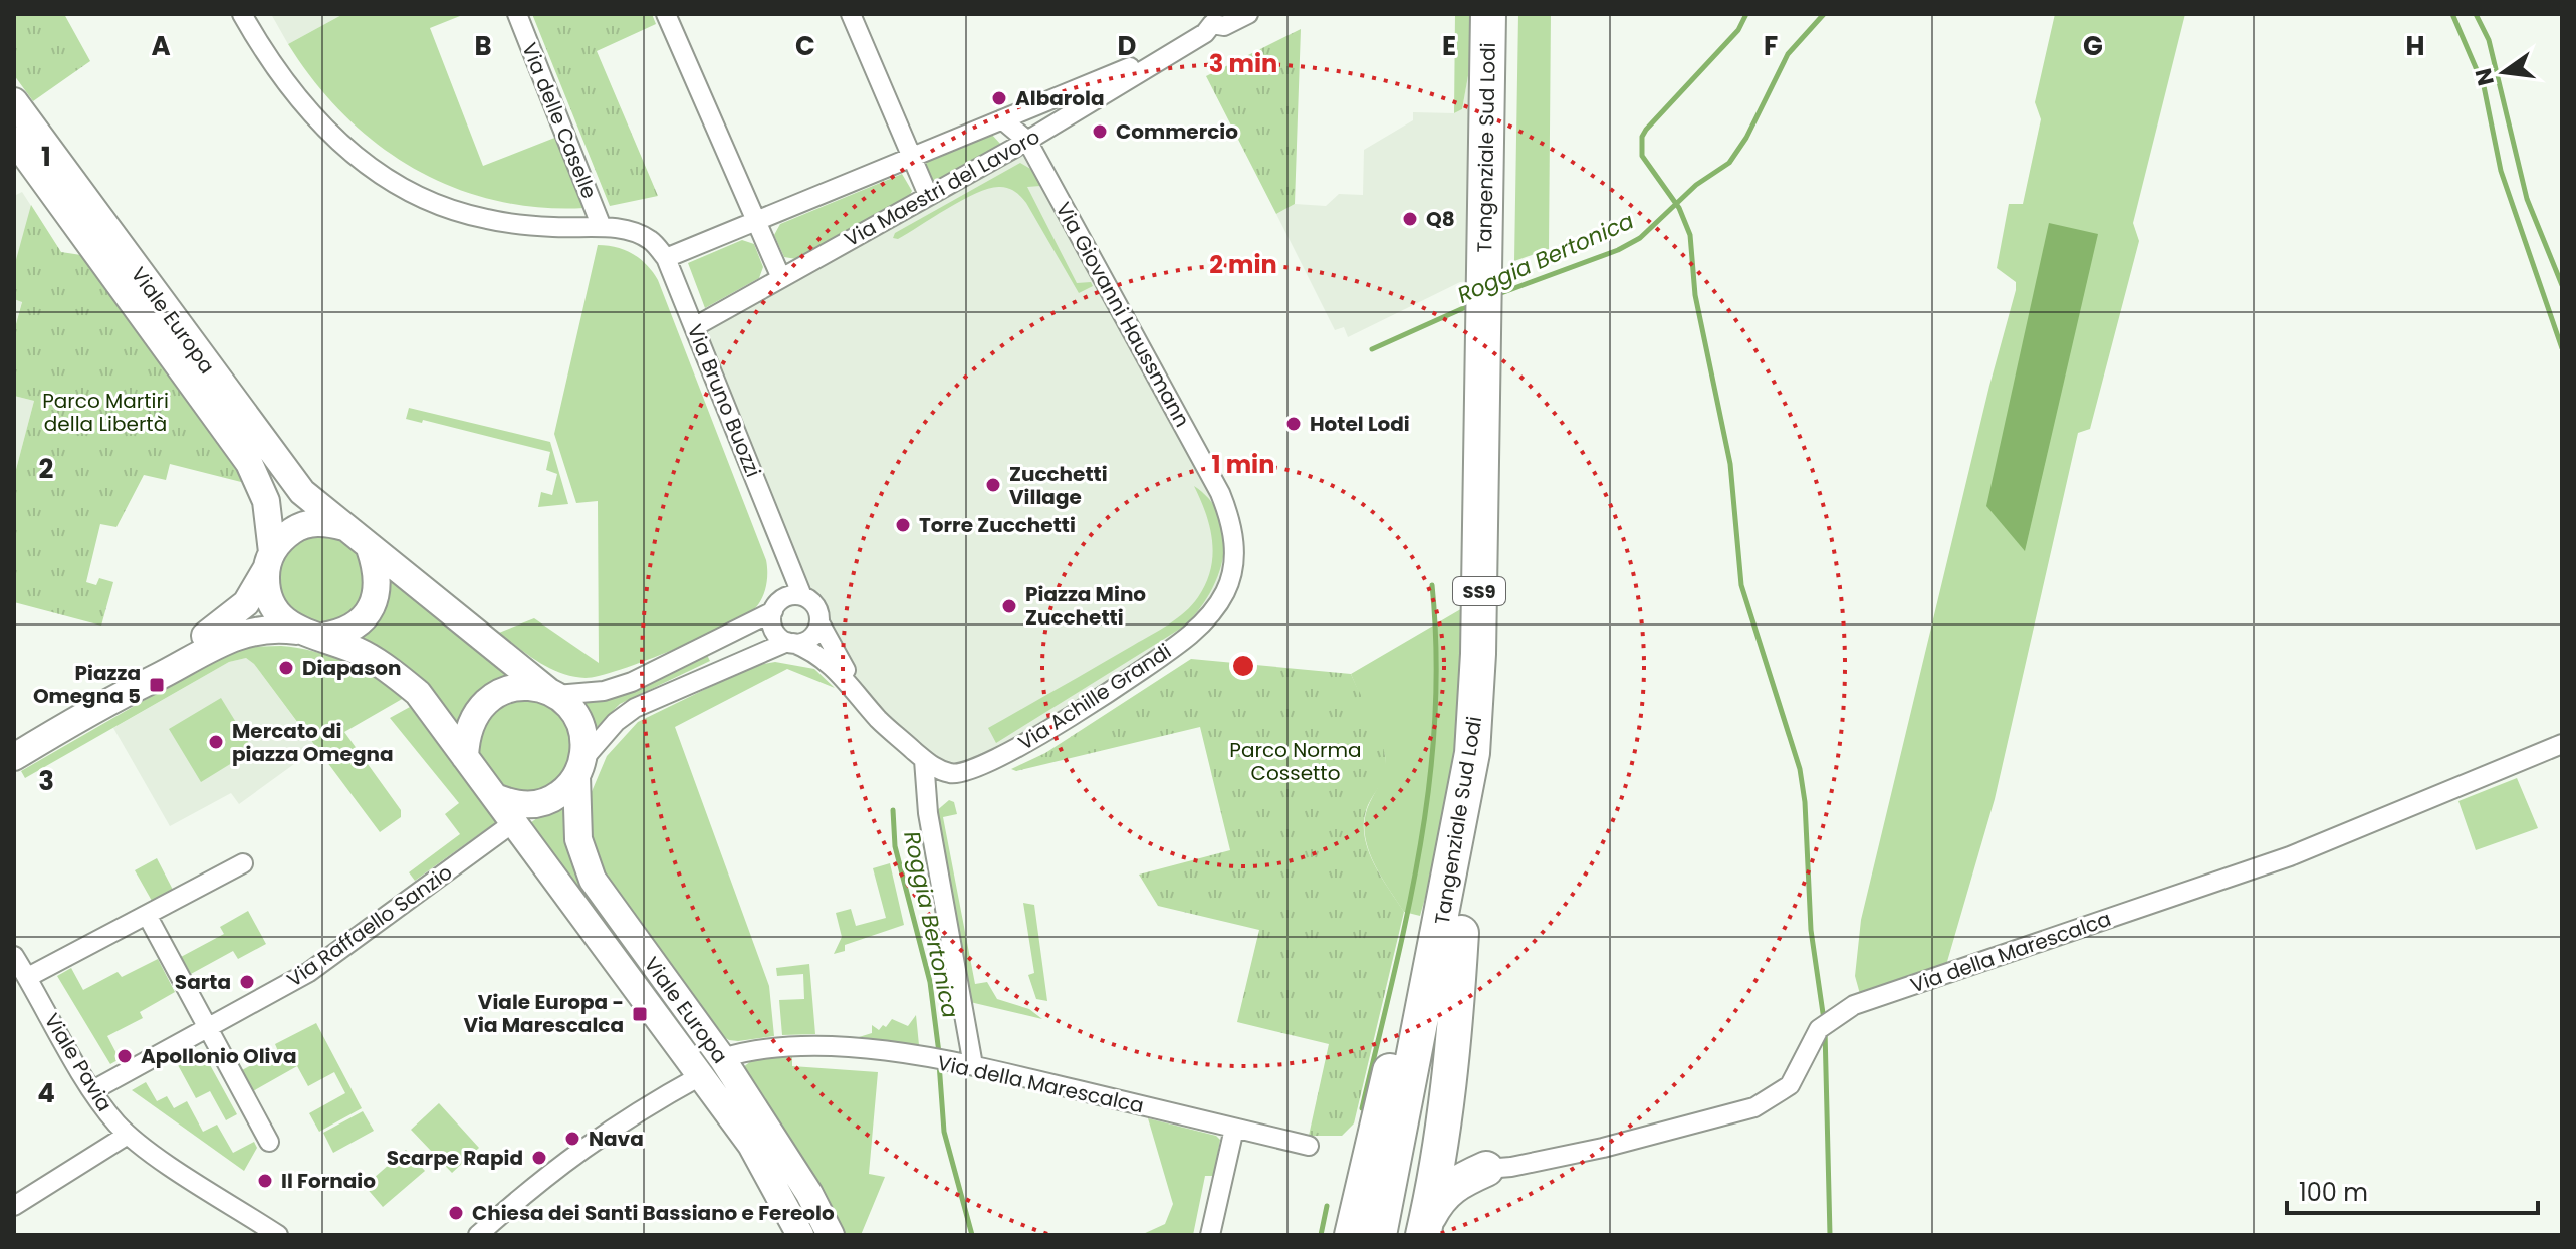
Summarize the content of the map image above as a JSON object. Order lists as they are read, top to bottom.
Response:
{
  "streets": {
    "highway": ["Tangenziale Sud Lodi", "SS9"],
    "street": [
      "Via delle Caselle",
      "Via Maestri del Lavoro",
      "Via Giovanni Haussmann",
      "Viale Europa",
      "Via Bruno Buozzi",
      "Via Achille Grandi",
      "Via Raffaello Sanzio",
      "Via della Marescalca",
      "Viale Pavia"
    ]
  },
  "crossings": [
    ["Via Maestri del Lavoro", "Via Giovanni Haussmann"],
    ["Via Maestri del Lavoro", "Via Bruno Buozzi"],
    ["Via Giovanni Haussmann", "Via Achille Grandi"],
    ["Viale Europa", "Via Raffaello Sanzio"],
    ["Viale Europa", "Via della Marescalca"],
    ["Via Raffaello Sanzio", "Viale Pavia"]
  ],
  "water": ["Roggia Bertonica"],
  "parks": ["Parco Martiri della Libertà", "Parco Norma Cossetto"],
  "places": {
    "other": [
      "Albarola",
      "Commercio",
      "Q8",
      "Hotel Lodi",
      "Zucchetti Village",
      "Torre Zucchetti",
      "Piazza Mino Zucchetti",
      "Diapason",
      "Mercato di piazza Omegna",
      "Sarta",
      "Apollonio Oliva",
      "Nava",
      "Scarpe Rapid",
      "Il Fornaio",
      "Chiesa dei Santi Bassiano e Fereolo"
    ],
    "transit": ["Piazza Omegna 5", "Viale Europa - Via Marescalca"]
  },
  "scale_bar": "100 m",
  "north": "left",
  "grid": {
    "columns": [
      "A",
      "B",
      "C",
      "D",
      "E",
      "F",
      "G",
      "H"
    ],
    "rows": [
      "1",
      "2",
      "3",
      "4"
    ]
  },
  "rings": ["3 min", "2 min", "1 min"]
}
